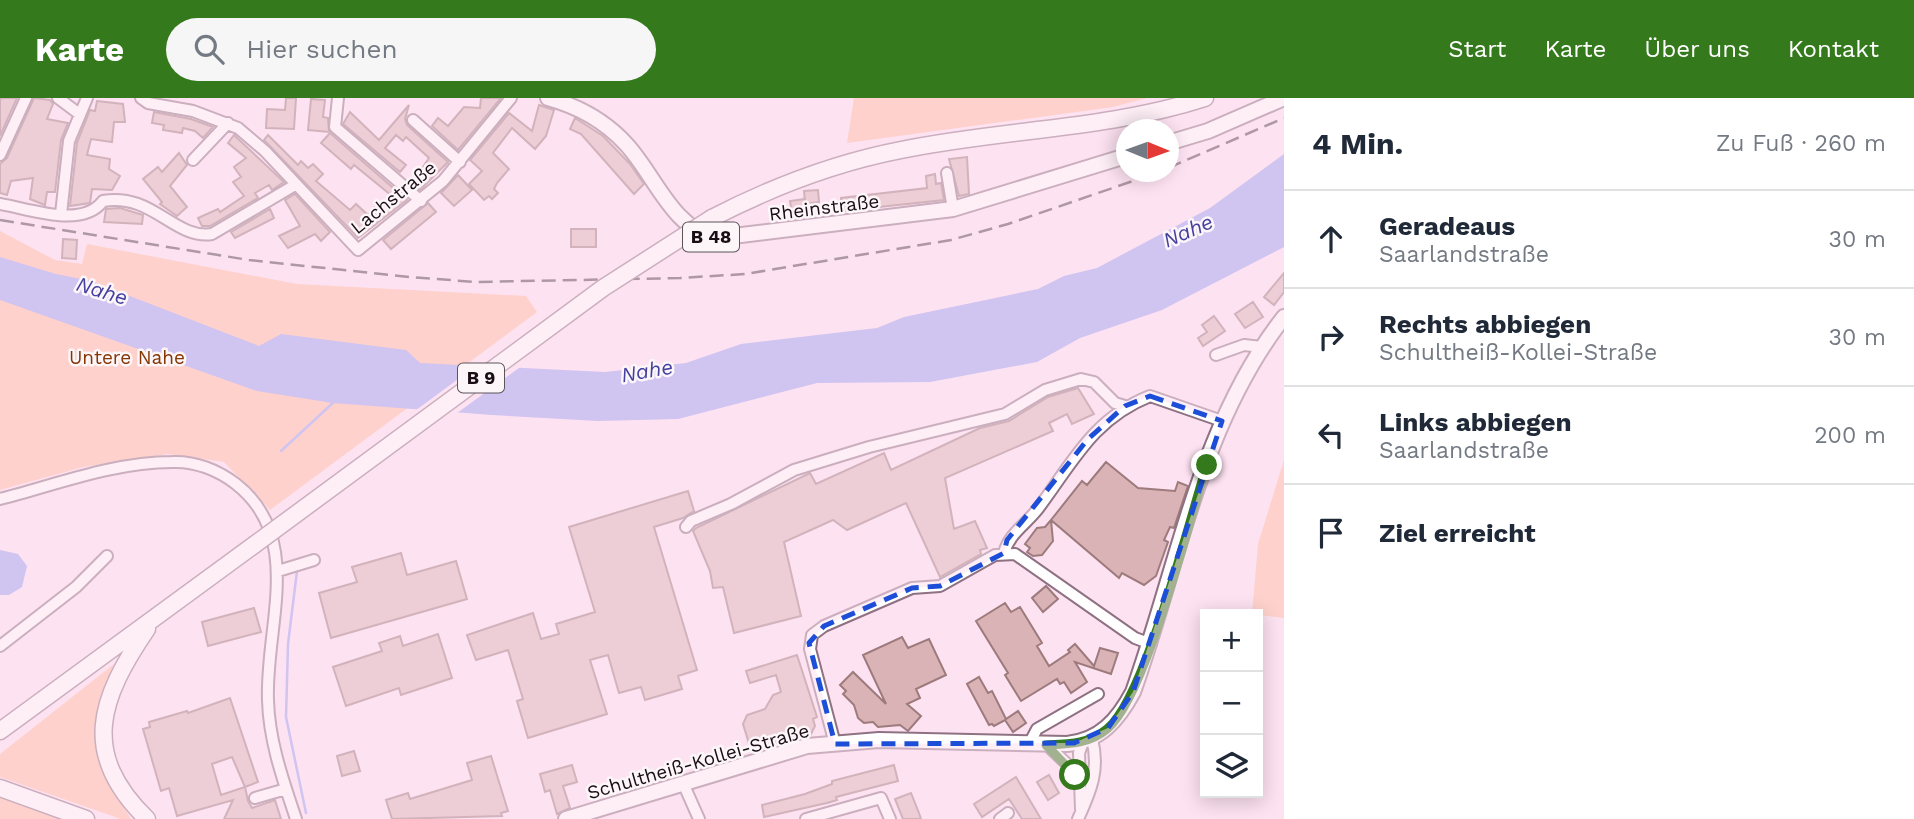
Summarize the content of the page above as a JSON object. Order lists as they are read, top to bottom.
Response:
{
  "streets": {
    "highway": ["B 9"],
    "main road": ["Rheinstraße", "B 48", "Schultheiß-Kollei-Straße"],
    "street": ["Lachstraße"]
  },
  "crossings": [
    ["Rheinstraße", "B 48"]
  ],
  "water": ["Nahe"],
  "parks": ["Untere Nahe"],
  "north": "right",
  "page": {
    "header": "Karte",
    "search": "Hier suchen",
    "nav": [
      "Start",
      "Karte",
      "Über uns",
      "Kontakt"
    ],
    "heading": ["4 Min.", "Zu Fuß · 260 m"],
    "list": [
      ["Geradeaus", "Saarlandstraße", "30 m"],
      ["Rechts abbiegen", "Schultheiß-Kollei-Straße", "30 m"],
      ["Links abbiegen", "Saarlandstraße", "200 m"],
      "Ziel erreicht"
    ],
    "map_buttons": ["+", "−"]
  }
}
